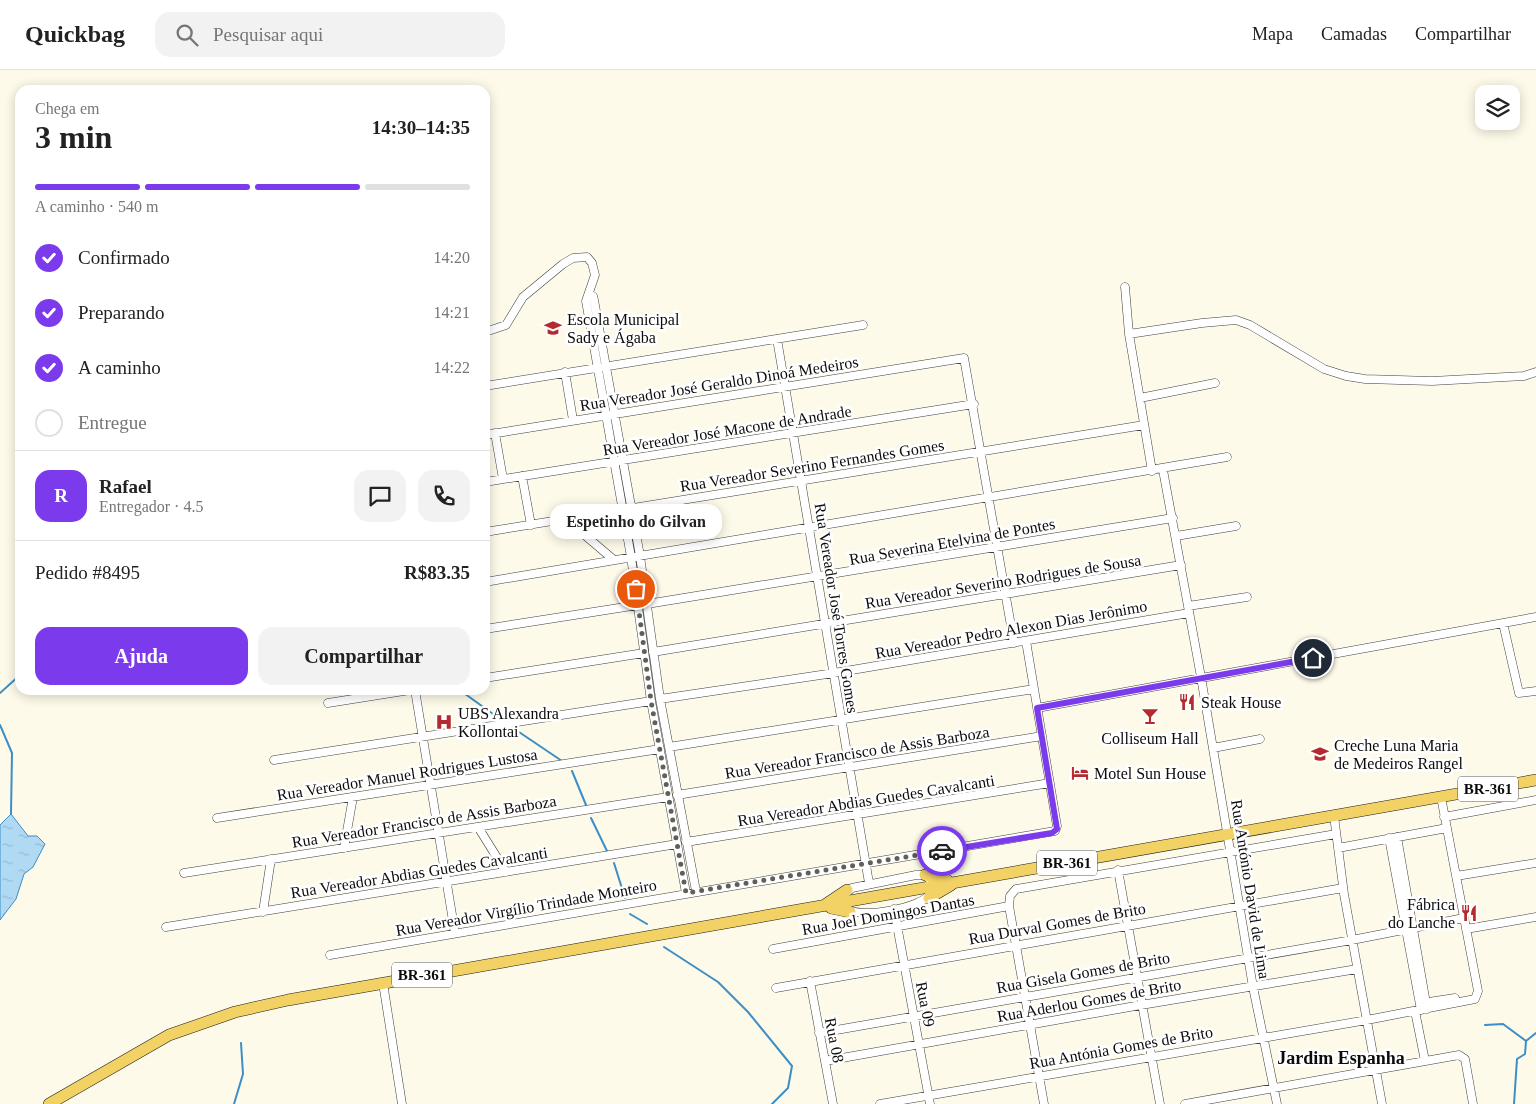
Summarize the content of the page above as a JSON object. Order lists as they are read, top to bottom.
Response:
{
  "streets": {
    "main road": ["BR-361"],
    "street": [
      "Rua Vereador José Geraldo Dinoá Medeiros",
      "Rua Vereador José Macone de Andrade",
      "Rua Vereador Severino Fernandes Gomes",
      "Rua Severina Etelvina de Pontes",
      "Rua Vereador Severino Rodrigues de Sousa",
      "Rua Vereador José Torres Gomes",
      "Rua Vereador Pedro Alexon Dias Jerônimo",
      "Rua Vereador Francisco de Assis Barboza",
      "Rua Vereador Manuel Rodrigues Lustosa",
      "Rua Vereador Abdias Guedes Cavalcanti",
      "Rua António David de Lima",
      "Rua Vereador Virgílio Trindade Monteiro",
      "Rua Joel Domingos Dantas",
      "Rua Durval Gomes de Brito",
      "Rua Gisela Gomes de Brito",
      "Rua Aderlou Gomes de Brito",
      "Rua 09",
      "Rua 08",
      "Rua Antónia Gomes de Brito"
    ]
  },
  "crossings": [
    ["Rua Vereador José Geraldo Dinoá Medeiros", "Rua Vereador José Macone de Andrade"],
    ["Rua Vereador José Geraldo Dinoá Medeiros", "Rua Vereador José Torres Gomes"],
    ["Rua Vereador José Macone de Andrade", "Rua Vereador José Torres Gomes"],
    ["Rua Vereador Severino Fernandes Gomes", "Rua Vereador José Torres Gomes"],
    ["Rua Severina Etelvina de Pontes", "Rua Vereador José Torres Gomes"],
    ["Rua Severina Etelvina de Pontes", "Rua António David de Lima"],
    ["Rua Vereador Severino Rodrigues de Sousa", "Rua Vereador José Torres Gomes"],
    ["Rua Vereador Severino Rodrigues de Sousa", "Rua António David de Lima"],
    ["Rua Vereador José Torres Gomes", "Rua Vereador Pedro Alexon Dias Jerônimo"],
    ["Rua Vereador José Torres Gomes", "Rua Vereador Francisco de Assis Barboza"],
    ["Rua Vereador José Torres Gomes", "Rua Vereador Abdias Guedes Cavalcanti"],
    ["Rua Vereador José Torres Gomes", "Rua Vereador Virgílio Trindade Monteiro"],
    ["Rua Vereador Pedro Alexon Dias Jerônimo", "Rua António David de Lima"],
    ["BR-361", "Rua António David de Lima"],
    ["Rua Vereador Abdias Guedes Cavalcanti", "Rua Vereador Virgílio Trindade Monteiro"],
    ["Rua António David de Lima", "Rua Durval Gomes de Brito"],
    ["Rua António David de Lima", "Rua Gisela Gomes de Brito"],
    ["Rua António David de Lima", "Rua Aderlou Gomes de Brito"],
    ["Rua António David de Lima", "Rua Antónia Gomes de Brito"],
    ["Rua Joel Domingos Dantas", "Rua 09"],
    ["Rua Durval Gomes de Brito", "Rua 09"],
    ["Rua Durval Gomes de Brito", "Rua 08"],
    ["Rua Gisela Gomes de Brito", "Rua 09"],
    ["Rua Gisela Gomes de Brito", "Rua 08"],
    ["Rua Aderlou Gomes de Brito", "Rua 09"],
    ["Rua Aderlou Gomes de Brito", "Rua 08"],
    ["Rua 09", "Rua Antónia Gomes de Brito"]
  ],
  "districts": ["Jardim Espanha"],
  "places": {
    "school or university": ["Escola Municipal Sady e Ágaba", "Creche Luna Maria de Medeiros Rangel"],
    "other": ["Espetinho do Gilvan"],
    "restaurant": ["Steak House", "Fábrica do Lanche"],
    "bar": ["Colliseum Hall"],
    "hospital": ["UBS Alexandra Kollontai"],
    "hotel": ["Motel Sun House"]
  },
  "page": {
    "header": "Quickbag",
    "search": "Pesquisar aqui",
    "nav": ["Mapa", "Camadas", "Compartilhar"],
    "heading": ["3 min", "Chega em", "14:30–14:35"],
    "panel": [
      "Rafael",
      "Entregador · 4.5",
      "Pedido #8495",
      "R$83.35"
    ],
    "bar": "A caminho · 540 m",
    "list": [
      ["Confirmado", "14:20"],
      ["Preparando", "14:21"],
      ["A caminho", "14:22"],
      "Entregue"
    ],
    "round": "R",
    "bubble": "Espetinho do Gilvan",
    "buttons": ["Ajuda", "Compartilhar"]
  }
}
